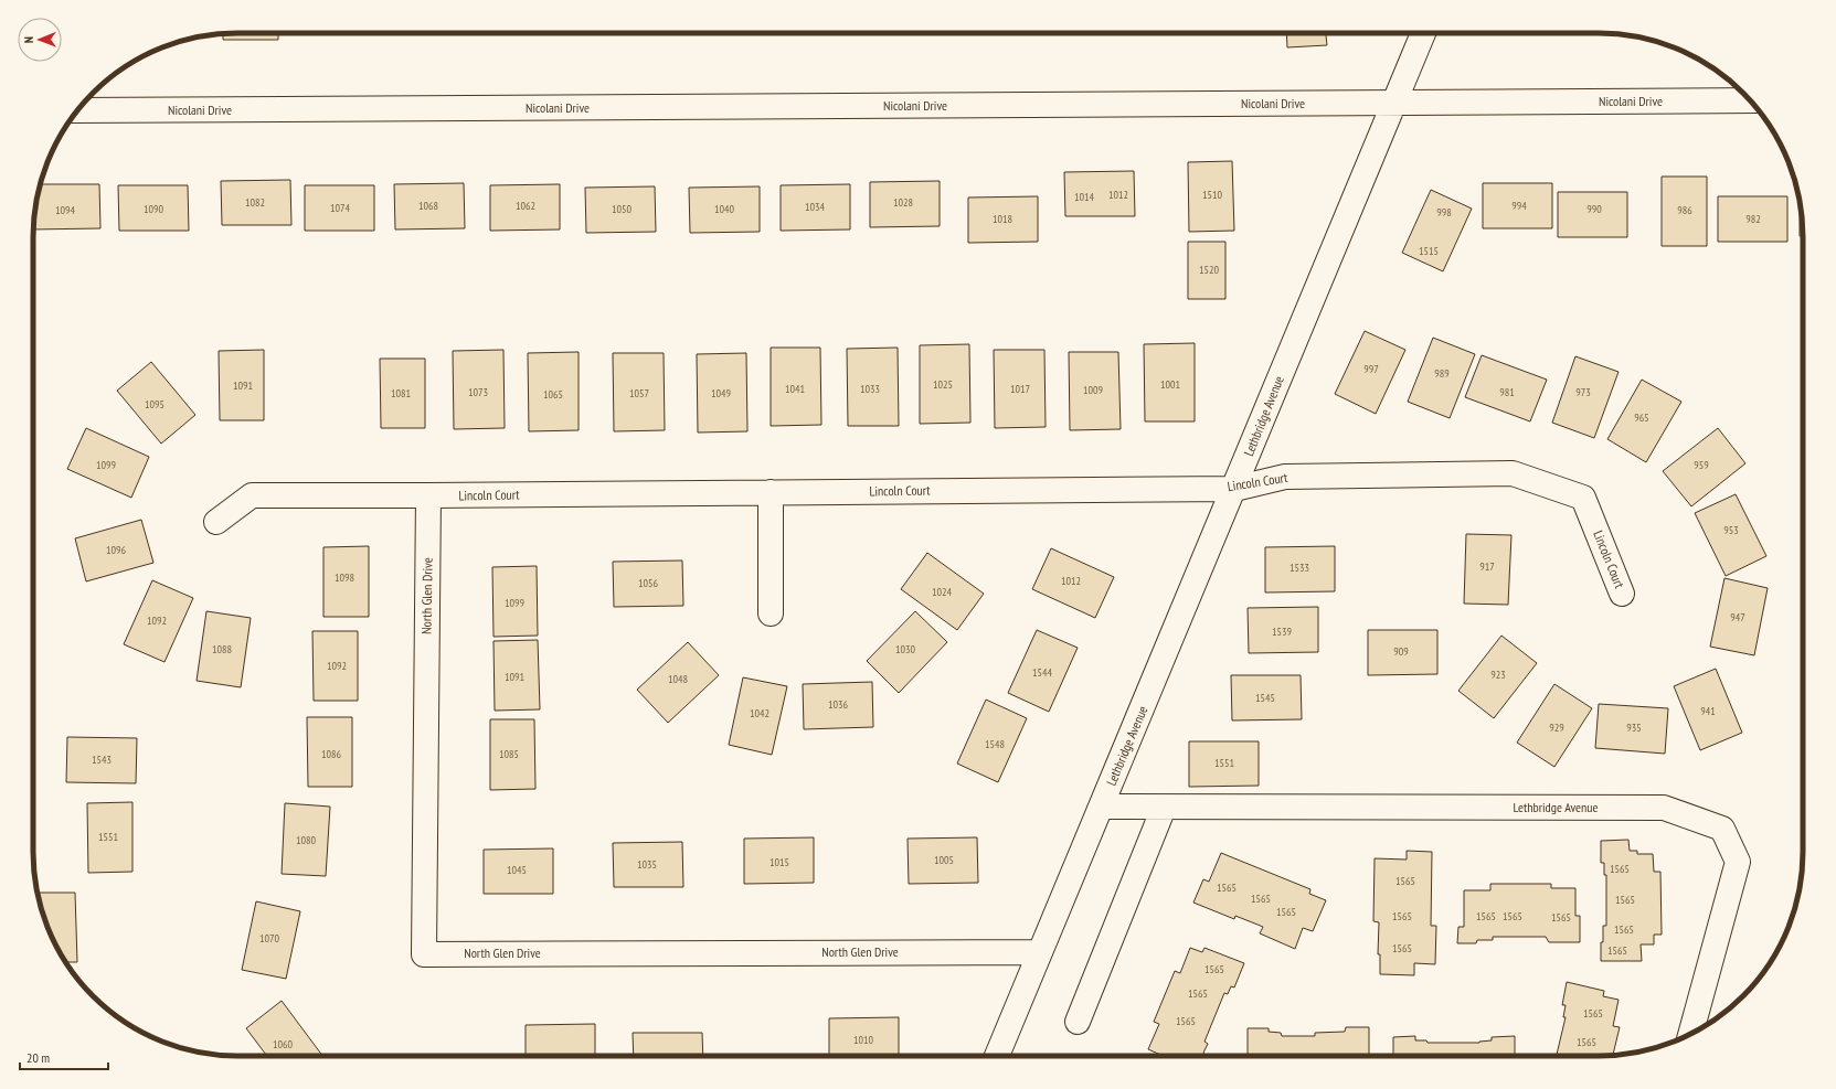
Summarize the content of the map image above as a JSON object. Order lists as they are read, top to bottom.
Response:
{
  "streets": {
    "street": [
      "Nicolani Drive",
      "Lethbridge Avenue",
      "Lincoln Court",
      "North Glen Drive"
    ]
  },
  "crossings": [
    ["Nicolani Drive", "Lethbridge Avenue"],
    ["Lethbridge Avenue", "Lincoln Court"],
    ["Lethbridge Avenue", "North Glen Drive"],
    ["Lincoln Court", "North Glen Drive"]
  ],
  "house_numbers": [
    "1012",
    "1510",
    "1014",
    "1082",
    "1028",
    "1068",
    "1062",
    "994",
    "1034",
    "1074",
    "1090",
    "1050",
    "1040",
    "990",
    "1094",
    "986",
    "998",
    "1018",
    "982",
    "1515",
    "1520",
    "997",
    "989",
    "1025",
    "1001",
    "1091",
    "1041",
    "1033",
    "1017",
    "1009",
    "1073",
    "981",
    "973",
    "1081",
    "1057",
    "1049",
    "1065",
    "1095",
    "965",
    "1099",
    "959",
    "953",
    "1096",
    "917",
    "1533",
    "1098",
    "1012",
    "1056",
    "1024",
    "1099",
    "947",
    "1092",
    "1539",
    "1088",
    "1030",
    "909",
    "1092",
    "1544",
    "923",
    "1091",
    "1048",
    "1545",
    "1036",
    "941",
    "1042",
    "929",
    "935",
    "1548",
    "1086",
    "1085",
    "1543",
    "1551",
    "1551",
    "1080",
    "1005",
    "1015",
    "1035",
    "1565",
    "1045",
    "1565",
    "1565",
    "1565",
    "1565",
    "1565",
    "1565",
    "1565",
    "1565",
    "1565",
    "1565",
    "1070",
    "1565",
    "1565",
    "1565",
    "1565",
    "1565",
    "1565",
    "1010",
    "1565",
    "1060"
  ],
  "scale_bar": "20 m",
  "north": "left"
}
